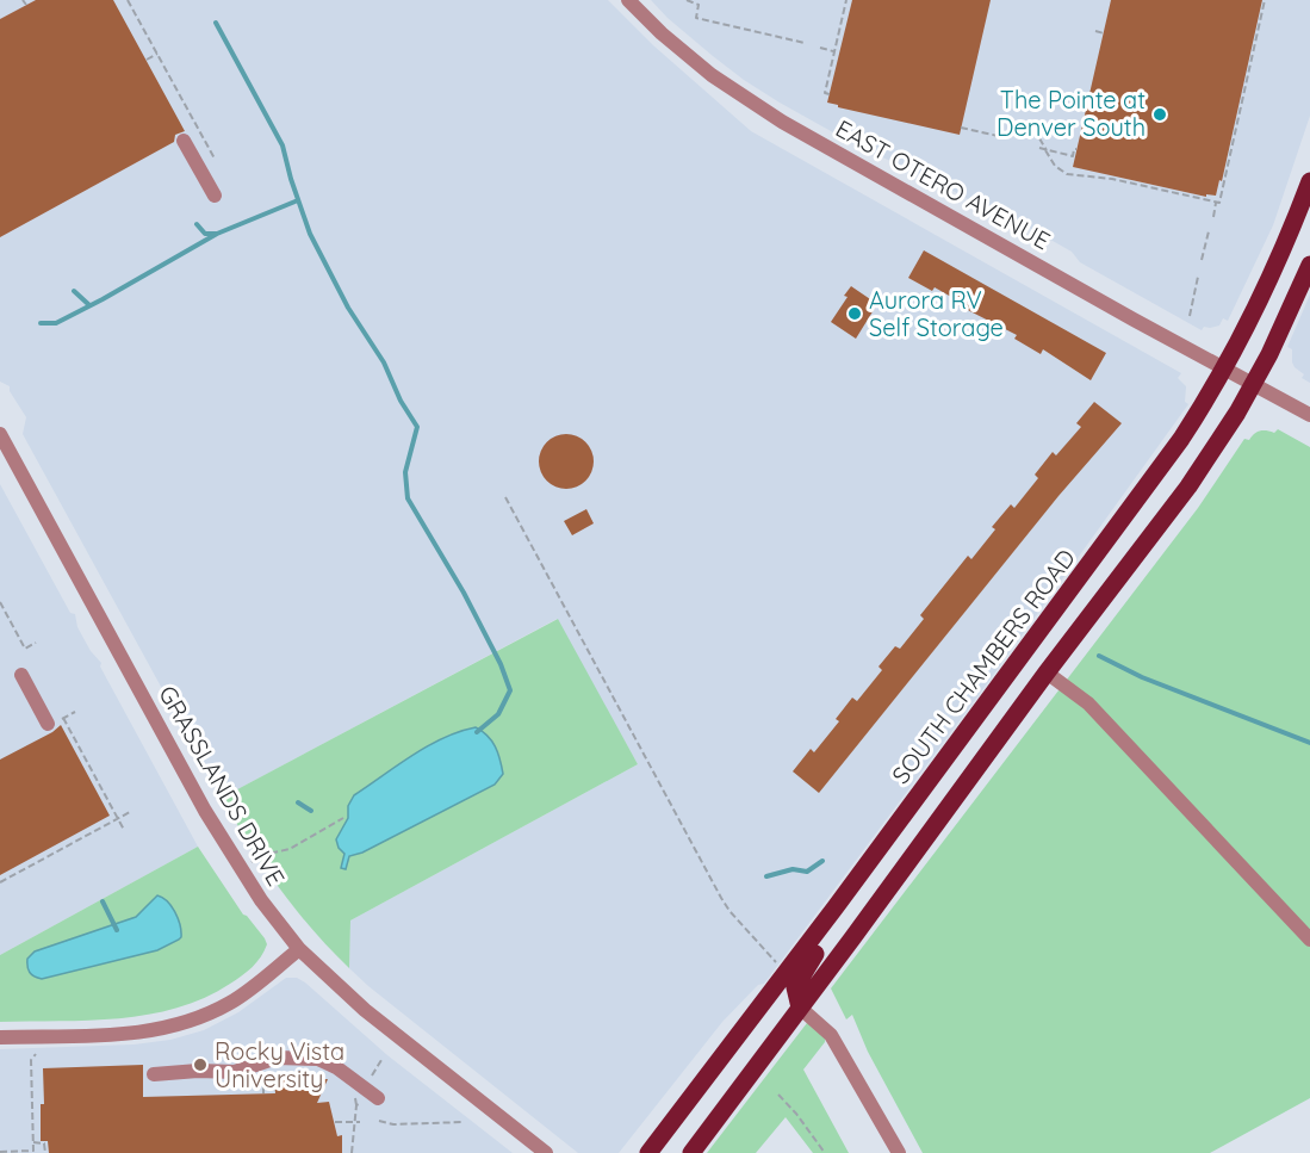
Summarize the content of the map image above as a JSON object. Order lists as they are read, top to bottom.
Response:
{
  "streets": {
    "main road": ["SOUTH CHAMBERS ROAD"],
    "street": ["EAST OTERO AVENUE", "GRASSLANDS DRIVE"]
  },
  "crossings": [
    ["EAST OTERO AVENUE", "SOUTH CHAMBERS ROAD"]
  ],
  "places": ["The Pointe at Denver South", "Aurora RV Self Storage", "Rocky Vista University"]
}
